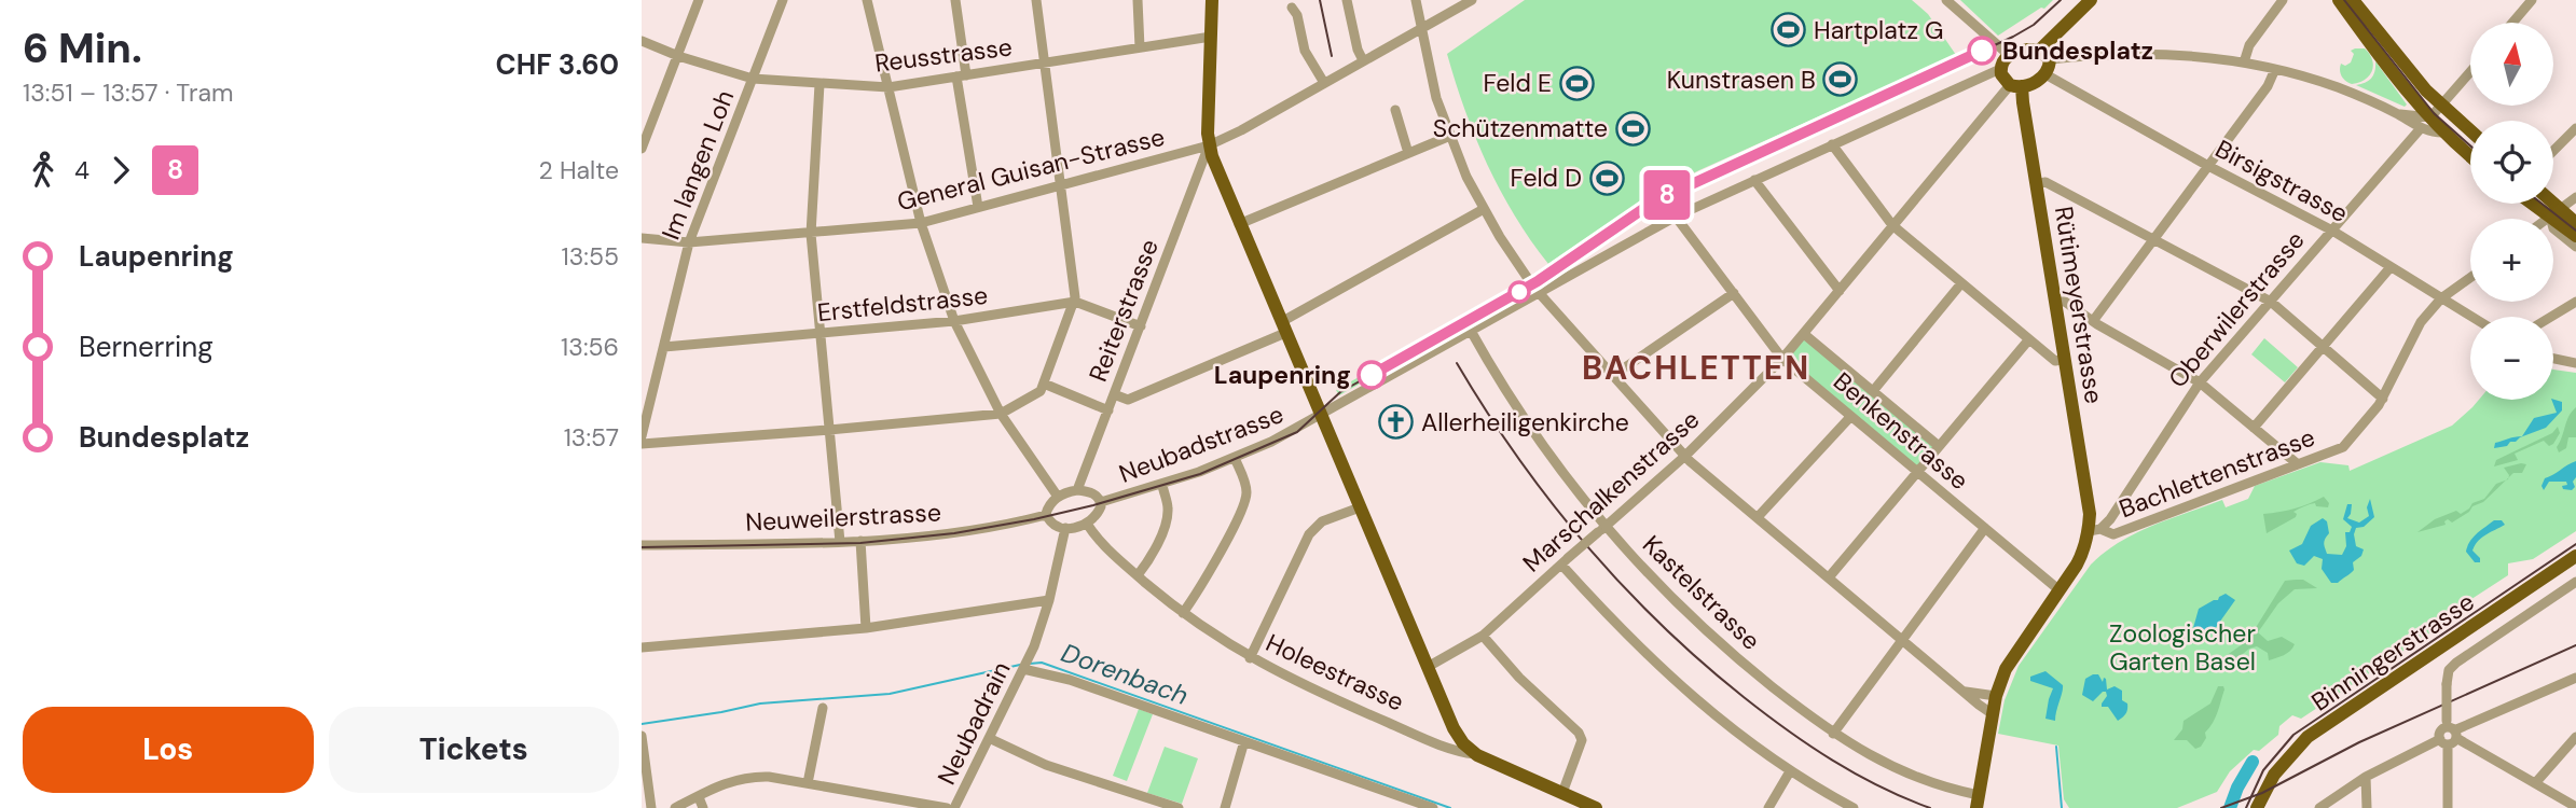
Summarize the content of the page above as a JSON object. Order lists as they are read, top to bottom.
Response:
{
  "streets": {
    "main road": [
      "Rütimeyerstrasse",
      "Oberwilerstrasse",
      "Binningerstrasse",
      "Holeestrasse"
    ],
    "street": [
      "Reusstrasse",
      "Im langen Loh",
      "General Guisan-Strasse",
      "Birsigstrasse",
      "Erstfeldstrasse",
      "Reiterstrasse",
      "Benkenstrasse",
      "Neubadstrasse",
      "Bachlettenstrasse",
      "Marschalkenstrasse",
      "Neuweilerstrasse",
      "Kastelstrasse",
      "Neubadrain"
    ]
  },
  "crossings": [
    ["Reusstrasse", "Im langen Loh"],
    ["Im langen Loh", "General Guisan-Strasse"],
    ["Im langen Loh", "Erstfeldstrasse"],
    ["General Guisan-Strasse", "Reiterstrasse"],
    ["Birsigstrasse", "Rütimeyerstrasse"],
    ["Birsigstrasse", "Oberwilerstrasse"],
    ["Birsigstrasse", "Neubadstrasse"],
    ["Birsigstrasse", "Bachlettenstrasse"],
    ["Birsigstrasse", "Marschalkenstrasse"],
    ["Erstfeldstrasse", "Reiterstrasse"],
    ["Rütimeyerstrasse", "Oberwilerstrasse"],
    ["Rütimeyerstrasse", "Neubadstrasse"],
    ["Rütimeyerstrasse", "Bachlettenstrasse"],
    ["Rütimeyerstrasse", "Marschalkenstrasse"],
    ["Oberwilerstrasse", "Benkenstrasse"],
    ["Oberwilerstrasse", "Bachlettenstrasse"],
    ["Oberwilerstrasse", "Kastelstrasse"],
    ["Reiterstrasse", "Neubadstrasse"],
    ["Reiterstrasse", "Neuweilerstrasse"],
    ["Reiterstrasse", "Holeestrasse"],
    ["Benkenstrasse", "Neubadstrasse"],
    ["Benkenstrasse", "Marschalkenstrasse"],
    ["Neubadstrasse", "Marschalkenstrasse"],
    ["Neubadstrasse", "Neuweilerstrasse"],
    ["Neubadstrasse", "Kastelstrasse"],
    ["Neubadstrasse", "Holeestrasse"],
    ["Marschalkenstrasse", "Kastelstrasse"],
    ["Neuweilerstrasse", "Holeestrasse"]
  ],
  "districts": ["BACHLETTEN"],
  "water": ["Dorenbach"],
  "parks": ["Zoologischer Garten Basel"],
  "places": {
    "sports": [
      "Hartplatz G",
      "Kunstrasen B",
      "Feld E",
      "Schützenmatte",
      "Feld D"
    ],
    "other": ["Bundesplatz", "Laupenring"],
    "church": ["Allerheiligenkirche"]
  },
  "lines": ["tram line 8"],
  "north": "top",
  "page": {
    "heading": ["6 Min.", "13:51 – 13:57 · Tram", "CHF 3.60"],
    "on_map": "8",
    "map_buttons": ["+", "−"],
    "legs": ["4", "8", "2 Halte"],
    "list": [
      {
        "name": "Laupenring",
        "value": "13:55"
      },
      {
        "name": "Bernerring",
        "value": "13:56"
      },
      {
        "name": "Bundesplatz",
        "value": "13:57"
      }
    ],
    "buttons": ["Los", "Tickets"]
  }
}
